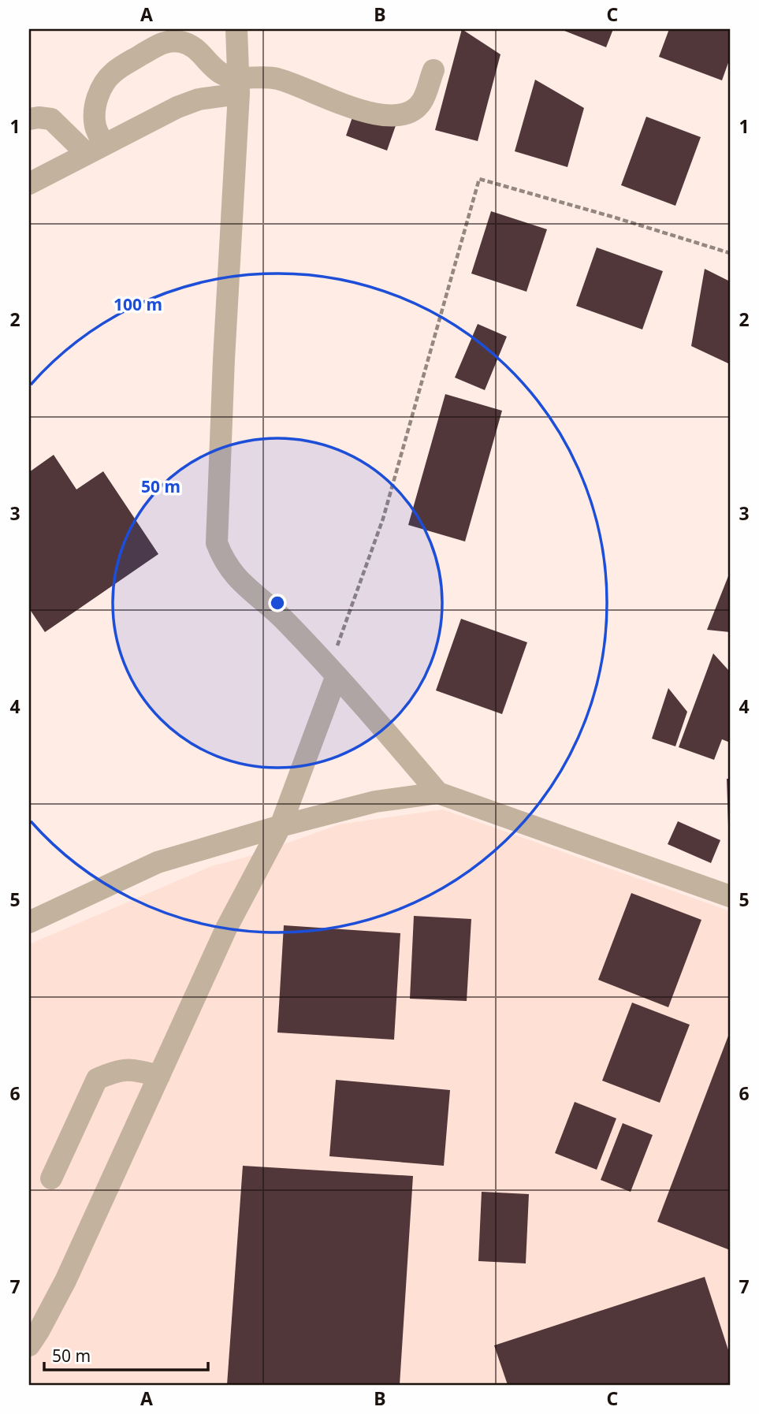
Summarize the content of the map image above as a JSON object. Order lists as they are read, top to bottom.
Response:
{
  "scale_bar": "50 m",
  "grid": {
    "columns": ["A", "B", "C"],
    "rows": [
      "1",
      "2",
      "3",
      "4",
      "5",
      "6",
      "7"
    ]
  },
  "rings": ["100 m", "50 m"]
}
